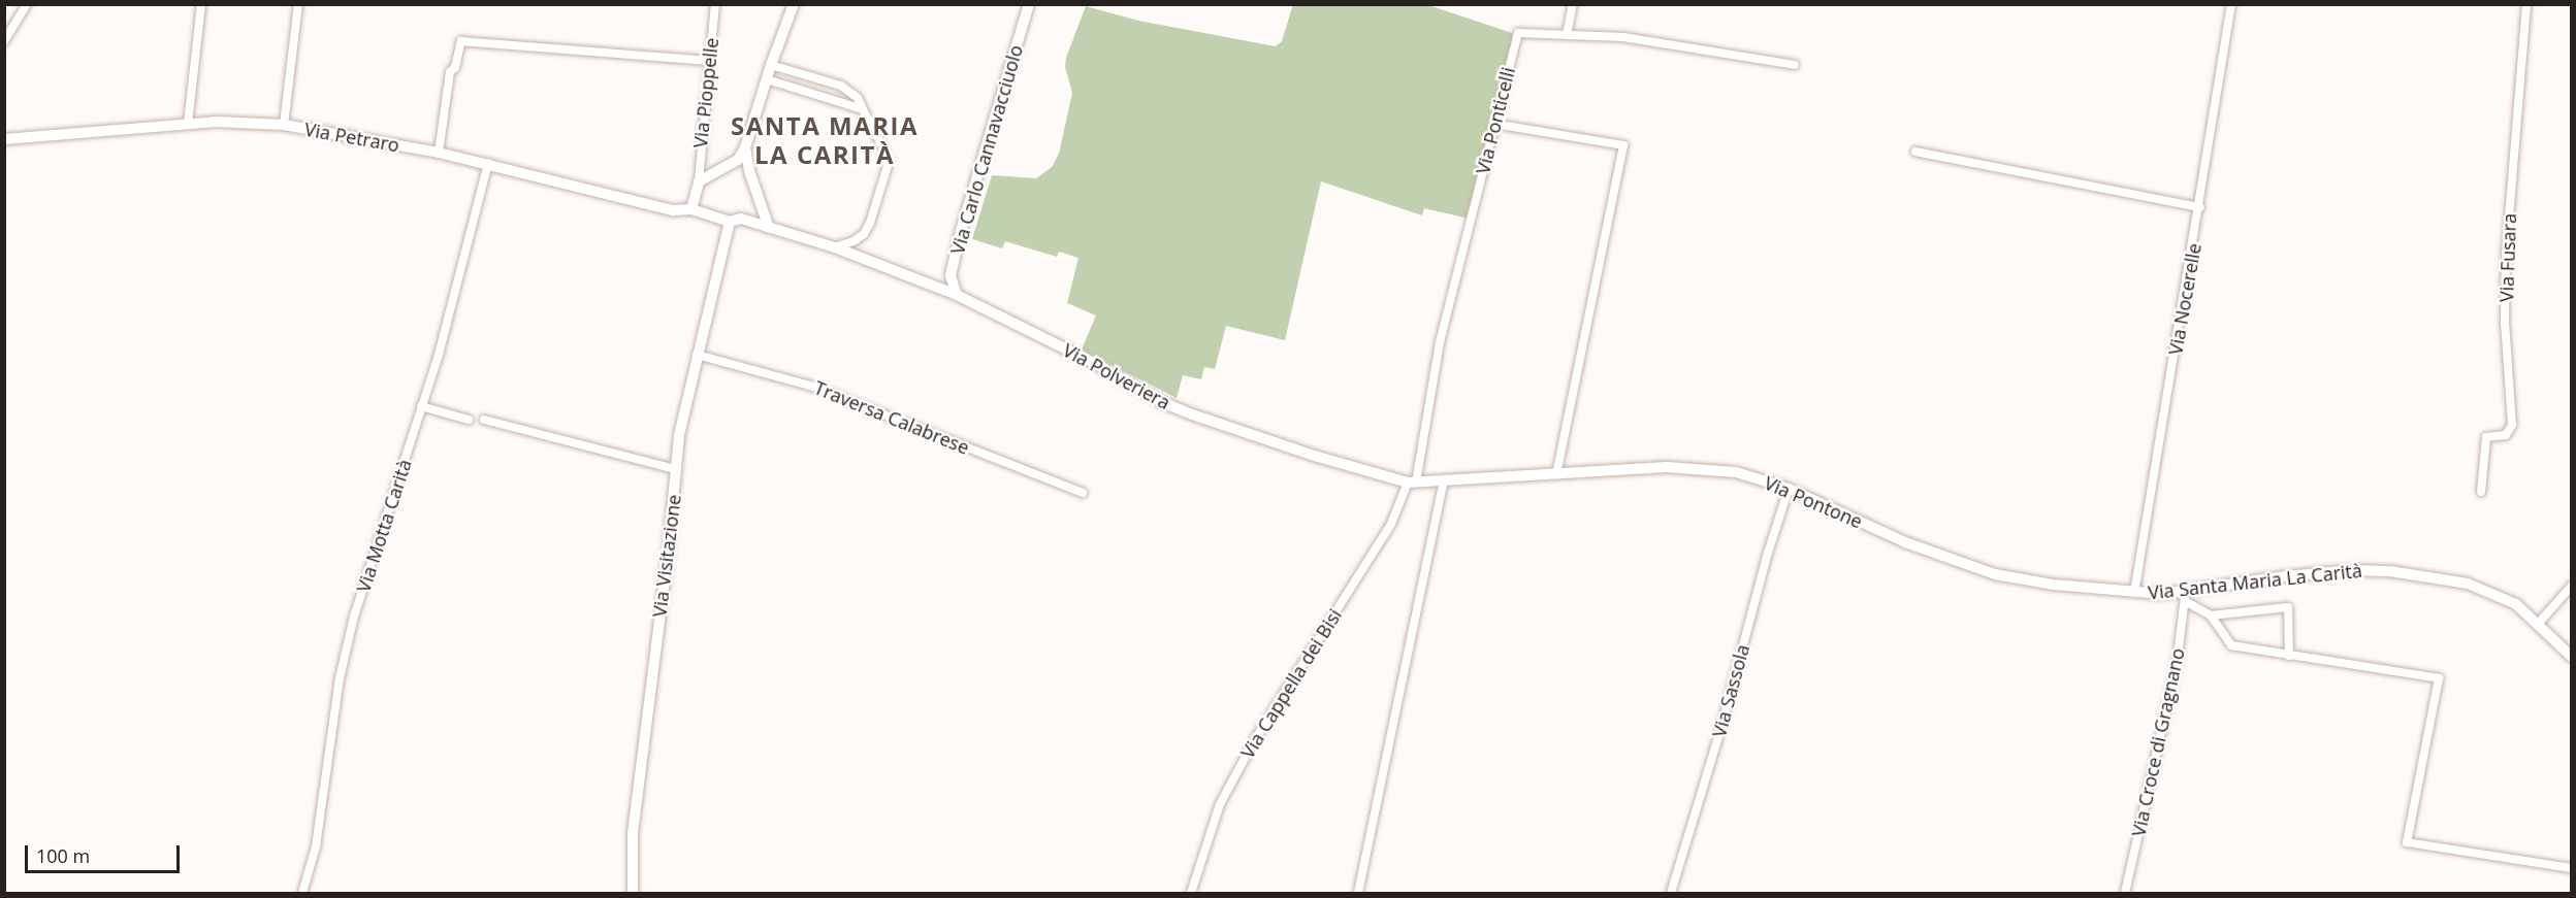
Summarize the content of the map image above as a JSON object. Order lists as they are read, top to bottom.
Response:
{
  "streets": {
    "street": [
      "Via Pioppelle",
      "Via Ponticelli",
      "Via Petraro",
      "Via Carlo Cannavacciuolo",
      "Via Fusara",
      "Via Nocerelle",
      "Via Polveriera",
      "Traversa Calabrese",
      "Via Pontone",
      "Via Motta Carità",
      "Via Visitazione",
      "Via Santa Maria La Carità",
      "Via Cappella dei Bisi",
      "Via Sassola",
      "Via Croce di Gragnano"
    ]
  },
  "crossings": [
    ["Via Ponticelli", "Via Polveriera"],
    ["Via Ponticelli", "Via Pontone"],
    ["Via Ponticelli", "Via Cappella dei Bisi"],
    ["Via Petraro", "Via Polveriera"],
    ["Via Petraro", "Via Motta Carità"],
    ["Via Petraro", "Via Visitazione"],
    ["Via Carlo Cannavacciuolo", "Via Polveriera"],
    ["Via Nocerelle", "Via Pontone"],
    ["Via Nocerelle", "Via Santa Maria La Carità"],
    ["Via Polveriera", "Via Pontone"],
    ["Via Polveriera", "Via Cappella dei Bisi"],
    ["Traversa Calabrese", "Via Visitazione"],
    ["Via Pontone", "Via Santa Maria La Carità"],
    ["Via Pontone", "Via Cappella dei Bisi"],
    ["Via Pontone", "Via Sassola"],
    ["Via Santa Maria La Carità", "Via Croce di Gragnano"]
  ],
  "districts": ["SANTA MARIA LA CARITÀ"],
  "scale_bar": "100 m"
}
